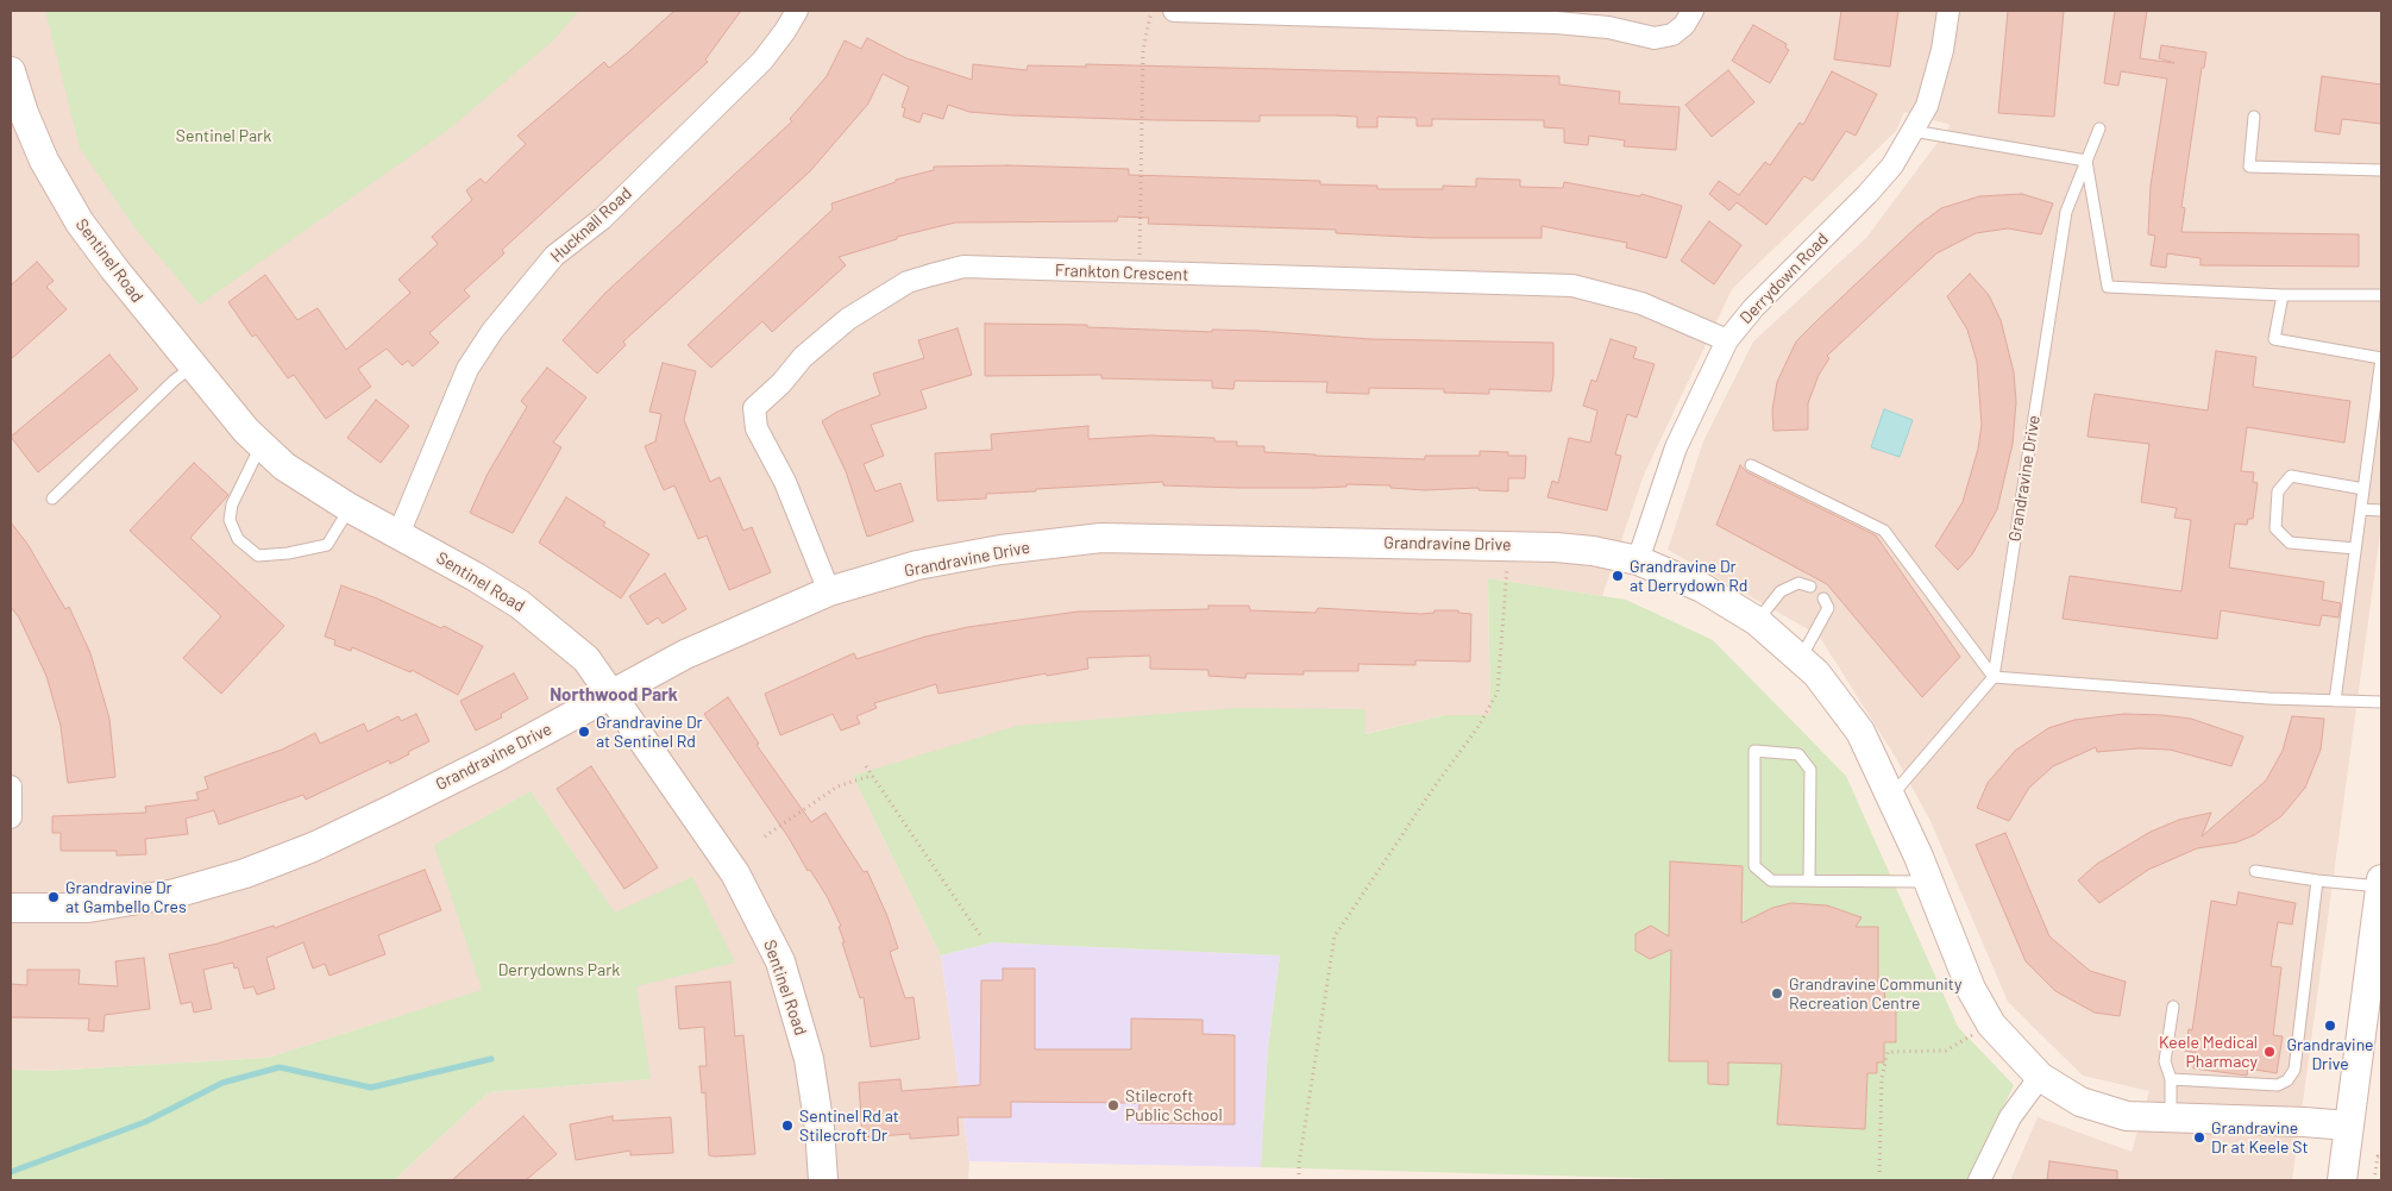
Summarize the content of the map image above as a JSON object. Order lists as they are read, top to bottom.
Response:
{
  "streets": {
    "street": [
      "Hucknall Road",
      "Sentinel Road",
      "Frankton Crescent",
      "Derrydown Road",
      "Grandravine Drive"
    ]
  },
  "crossings": [
    ["Hucknall Road", "Sentinel Road"],
    ["Sentinel Road", "Grandravine Drive"],
    ["Frankton Crescent", "Derrydown Road"],
    ["Frankton Crescent", "Grandravine Drive"],
    ["Derrydown Road", "Grandravine Drive"]
  ],
  "districts": ["Northwood Park"],
  "parks": ["Sentinel Park", "Derrydowns Park"],
  "places": [
    "Grandravine Dr at Derrydown Rd",
    "Grandravine Dr at Sentinel Rd",
    "Grandravine Dr at Gambello Cres",
    "Grandravine Community Recreation Centre",
    "Grandravine Drive",
    "Keele Medical Pharmacy",
    "Stilecroft Public School",
    "Sentinel Rd at Stilecroft Dr",
    "Grandravine Dr at Keele St"
  ]
}
